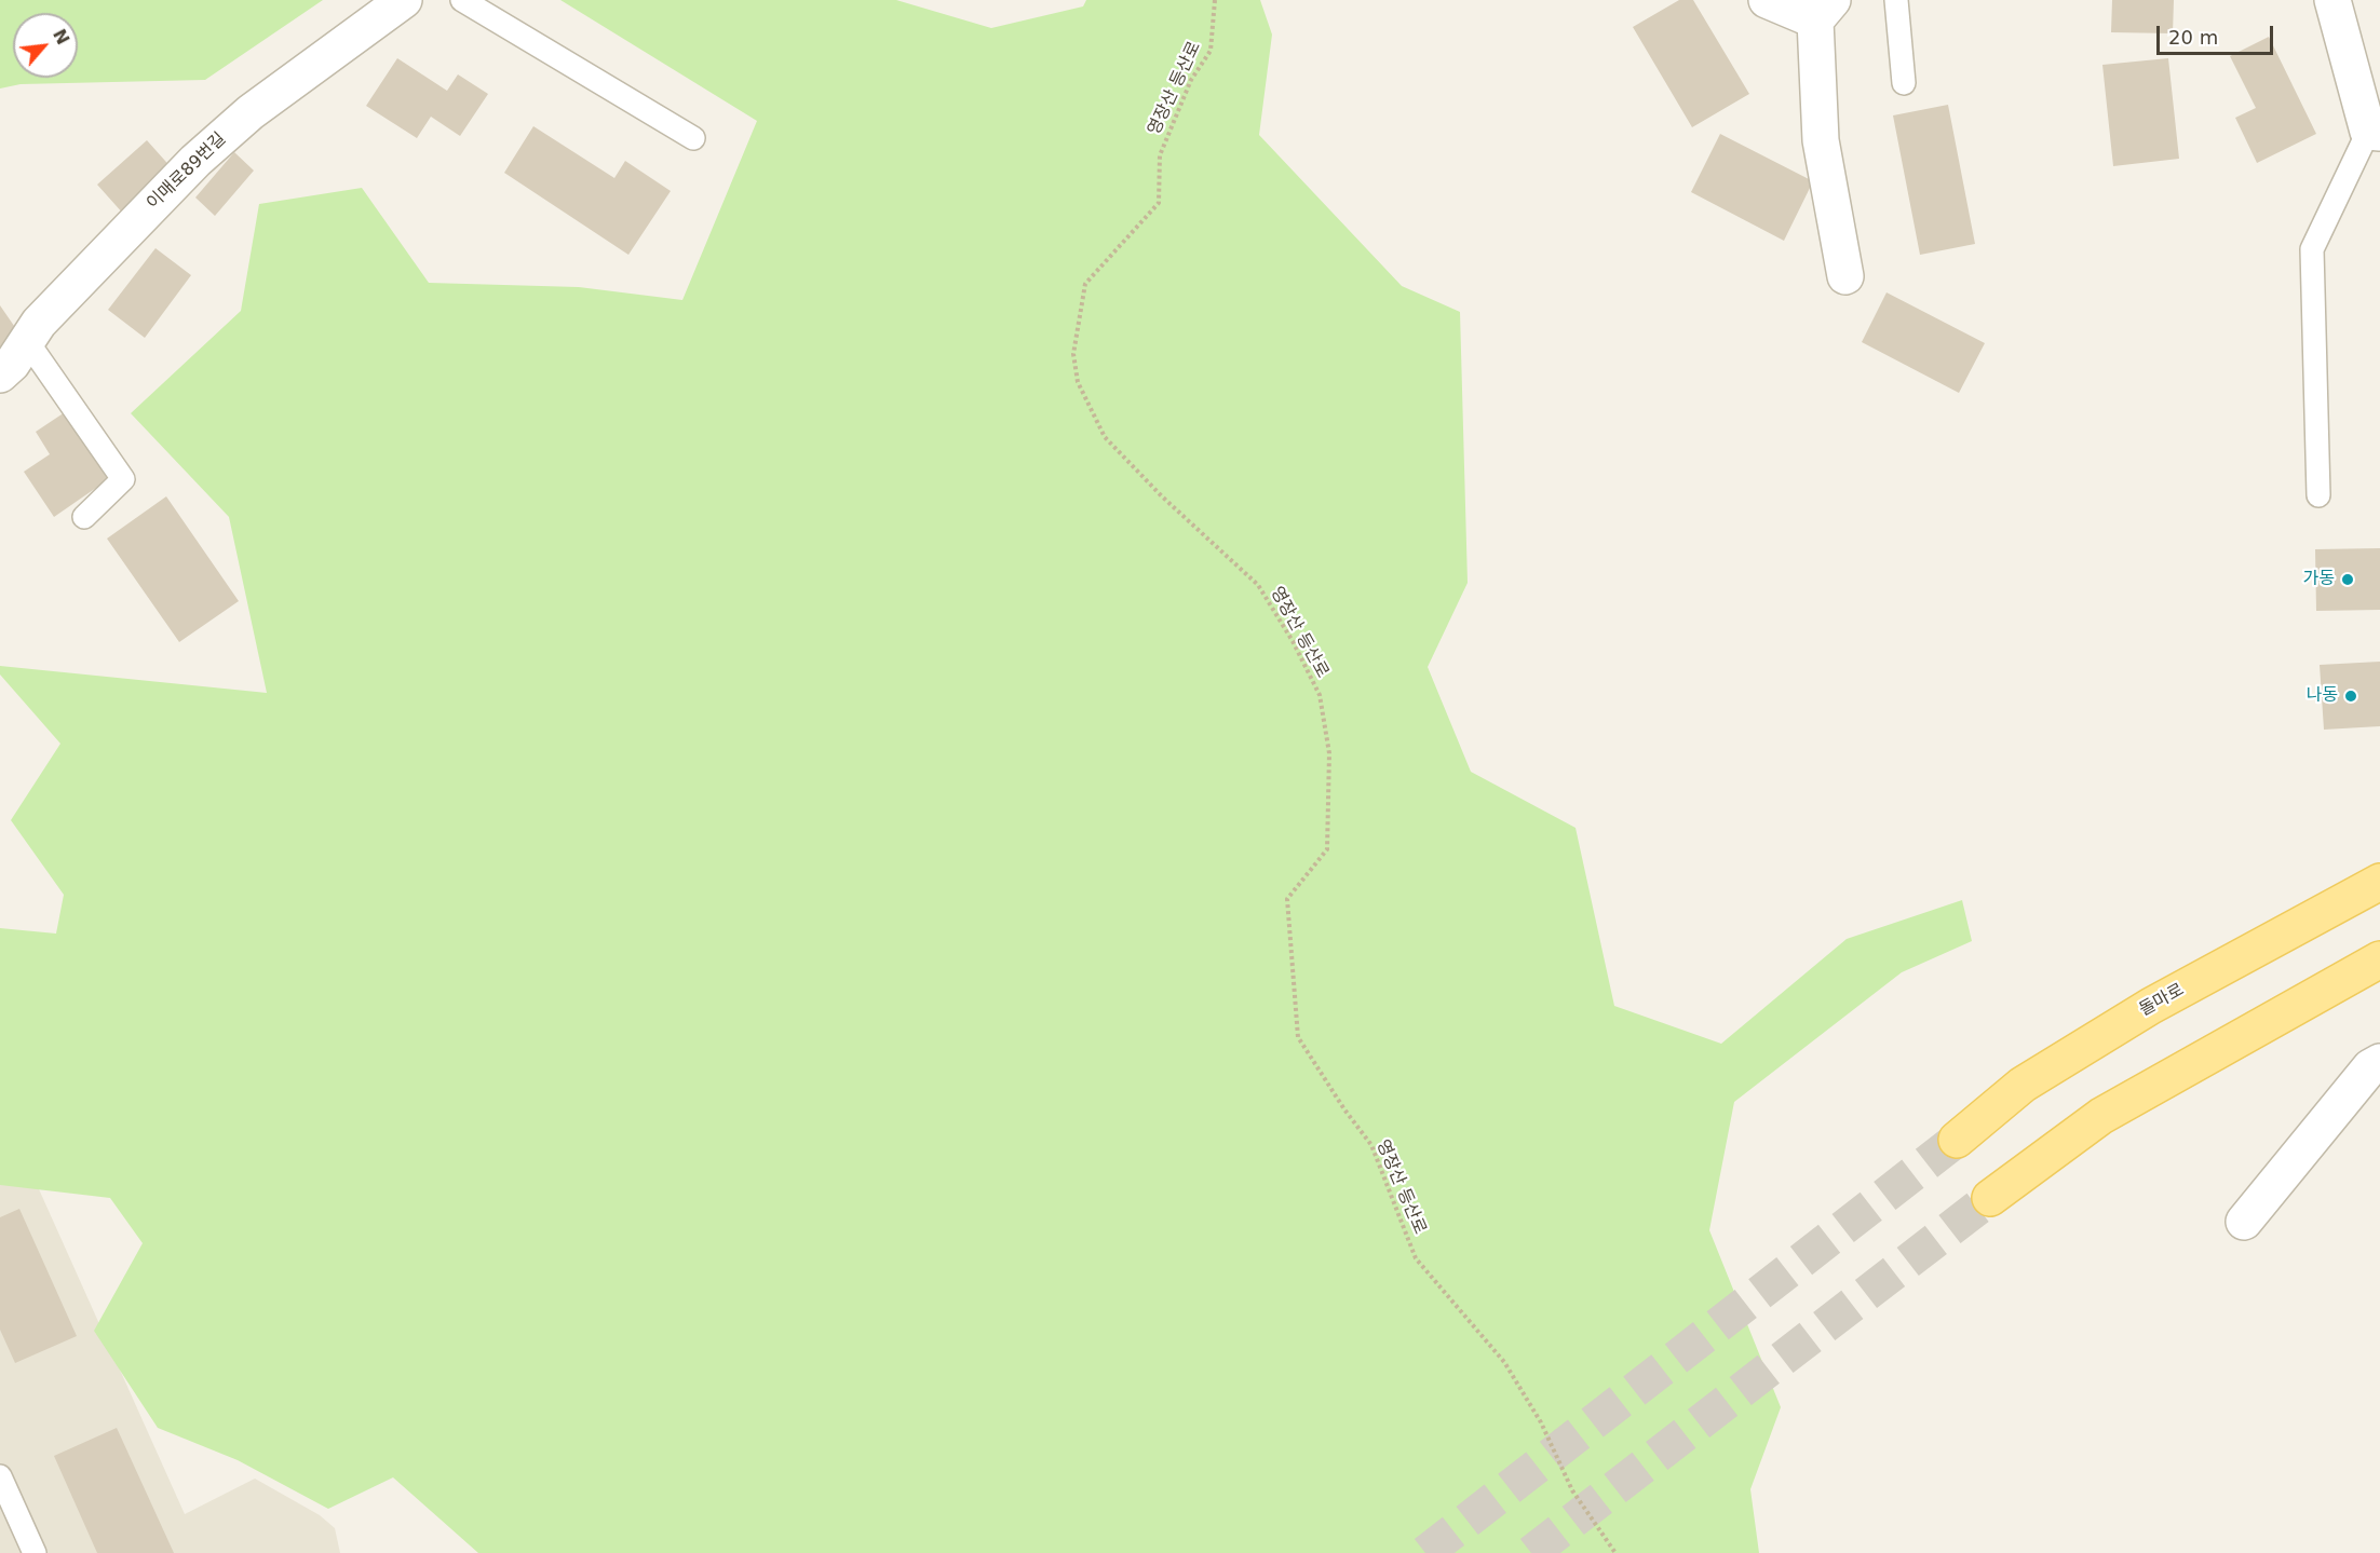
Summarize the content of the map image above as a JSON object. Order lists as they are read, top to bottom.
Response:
{
  "streets": {
    "main road": ["돌마로"],
    "street": ["이매로89번길"],
    "path": ["영장산 등산로"]
  },
  "places": ["가동", "나동"],
  "scale_bar": "20 m",
  "north": "top right"
}
